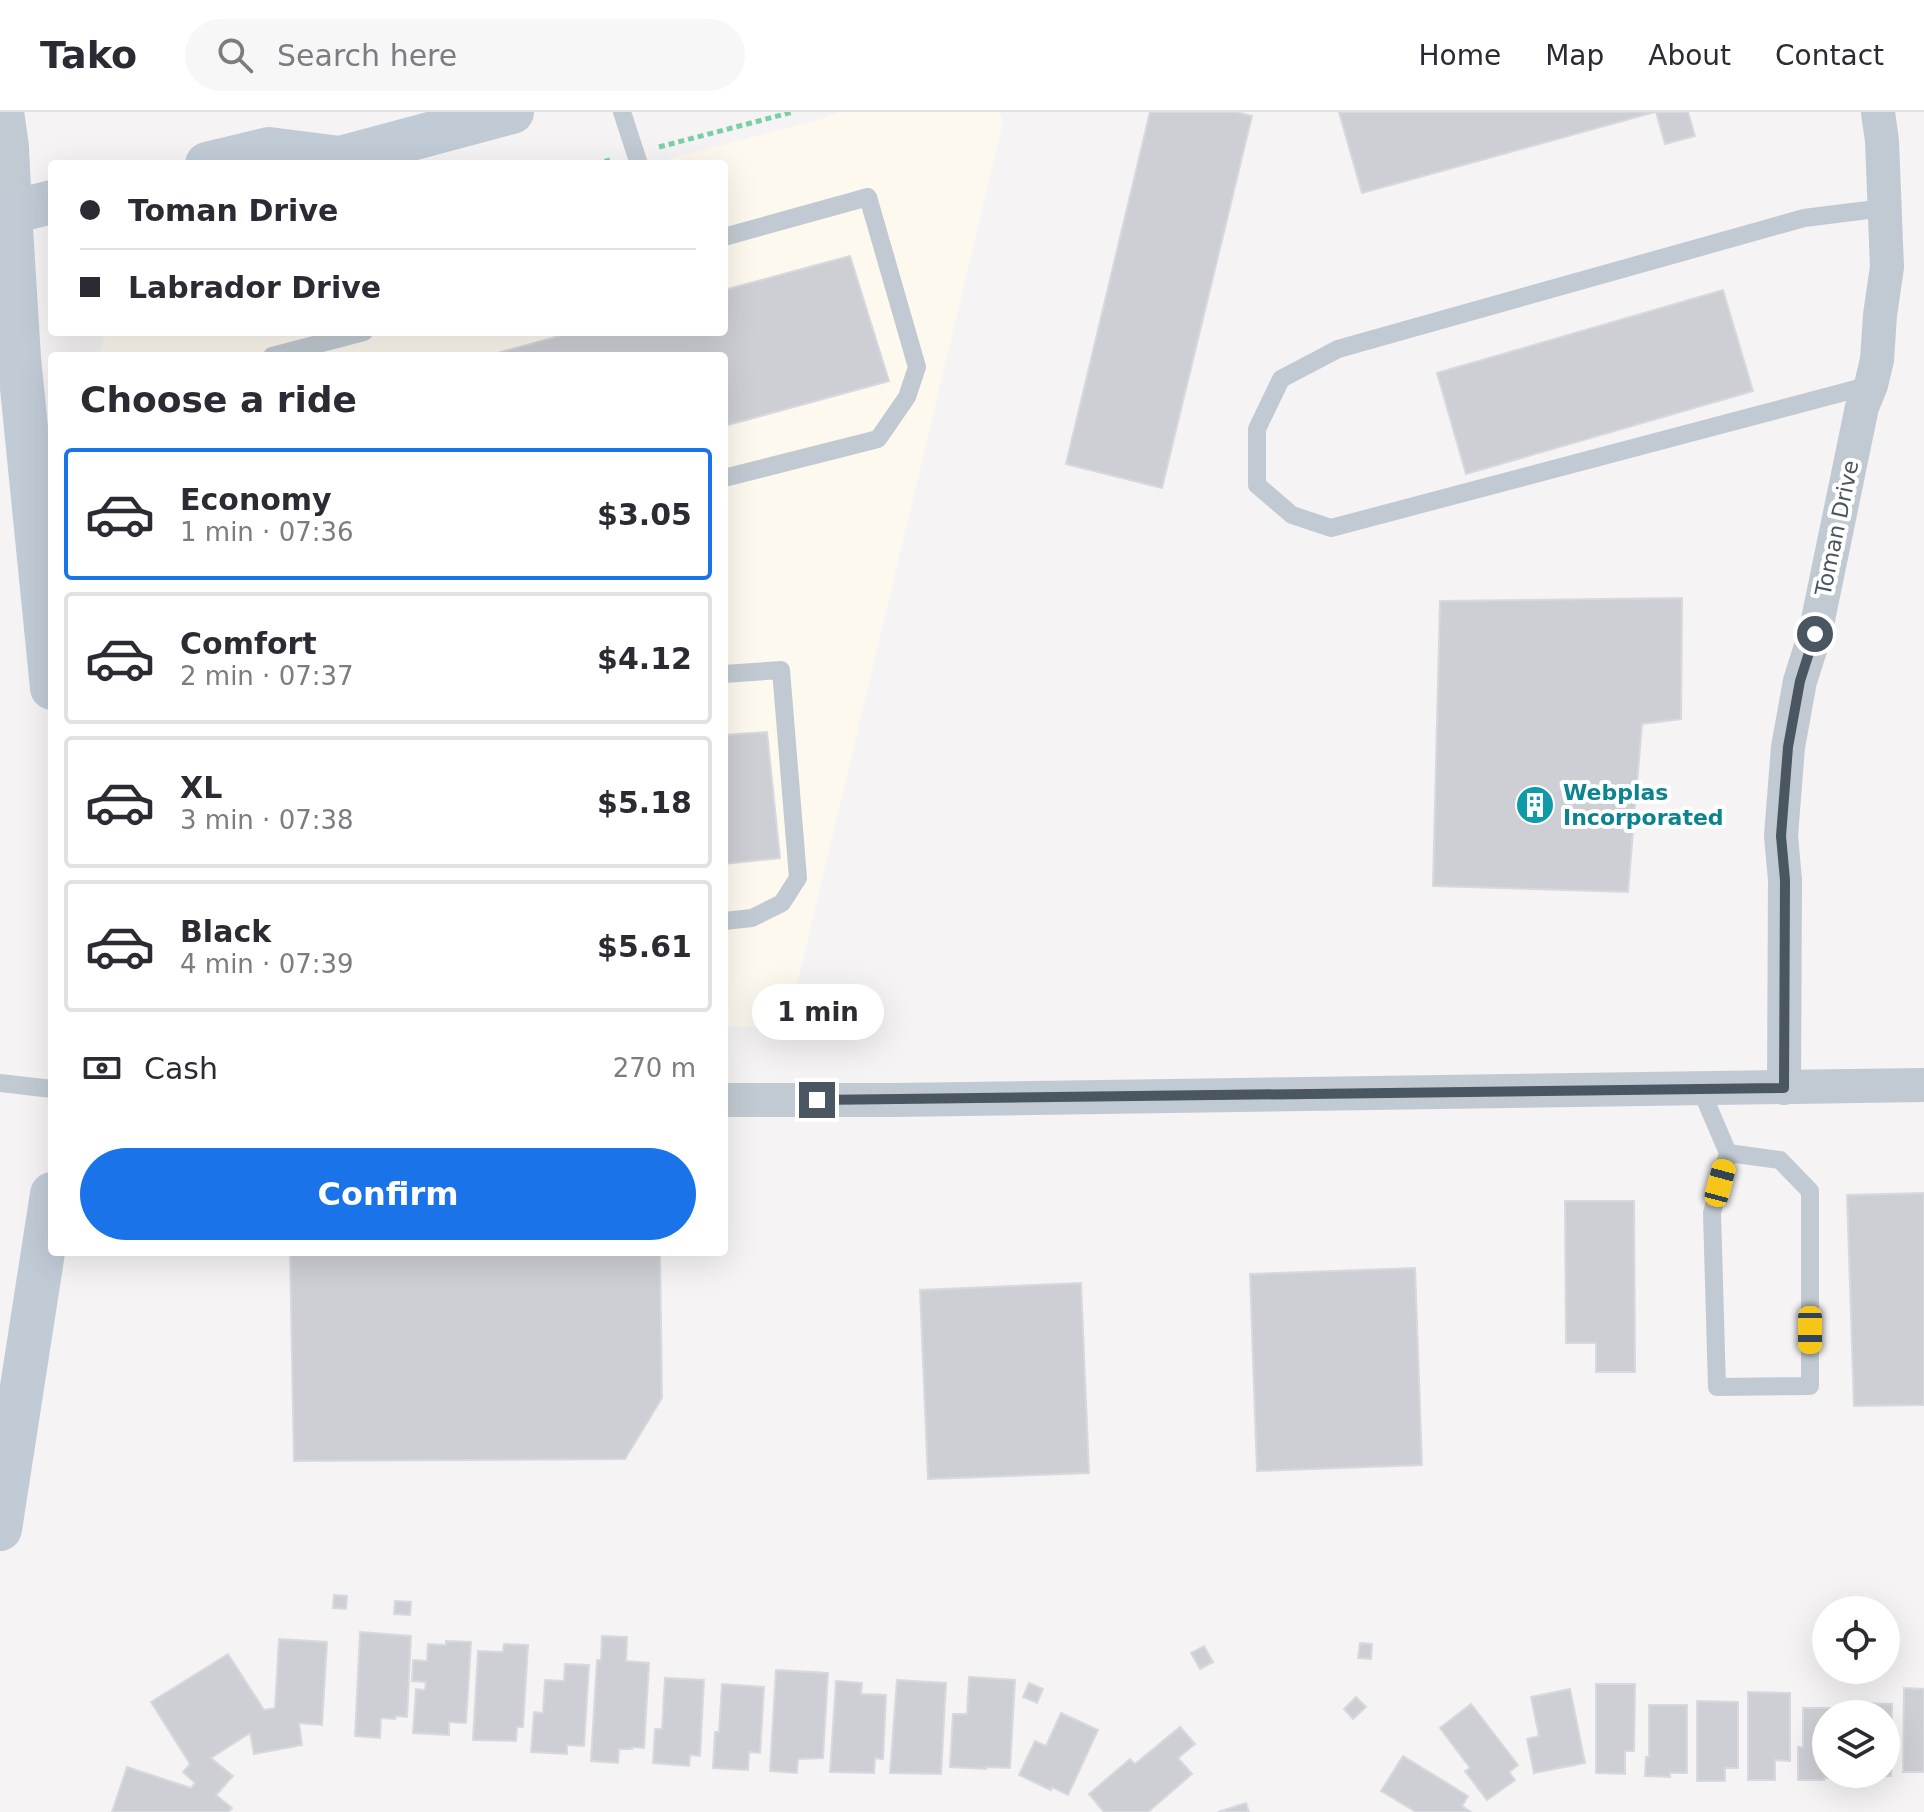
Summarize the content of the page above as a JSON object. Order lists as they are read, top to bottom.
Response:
{
  "streets": {
    "street": ["Toman Drive"]
  },
  "places": {
    "building": ["Webplas Incorporated"]
  },
  "page": {
    "header": "Tako",
    "search": "Search here",
    "nav": [
      "Home",
      "Map",
      "About",
      "Contact"
    ],
    "banner": ["Toman Drive", "Labrador Drive"],
    "heading": "Choose a ride",
    "list": [
      {
        "name": "Economy",
        "note": "1 min · 07:36",
        "value": "$3.05"
      },
      {
        "name": "Comfort",
        "note": "2 min · 07:37",
        "value": "$4.12"
      },
      {
        "name": "XL",
        "note": "3 min · 07:38",
        "value": "$5.18"
      },
      {
        "name": "Black",
        "note": "4 min · 07:39",
        "value": "$5.61"
      }
    ],
    "bubble": "1 min",
    "pay": ["Cash", "270 m"],
    "buttons": "Confirm"
  }
}
